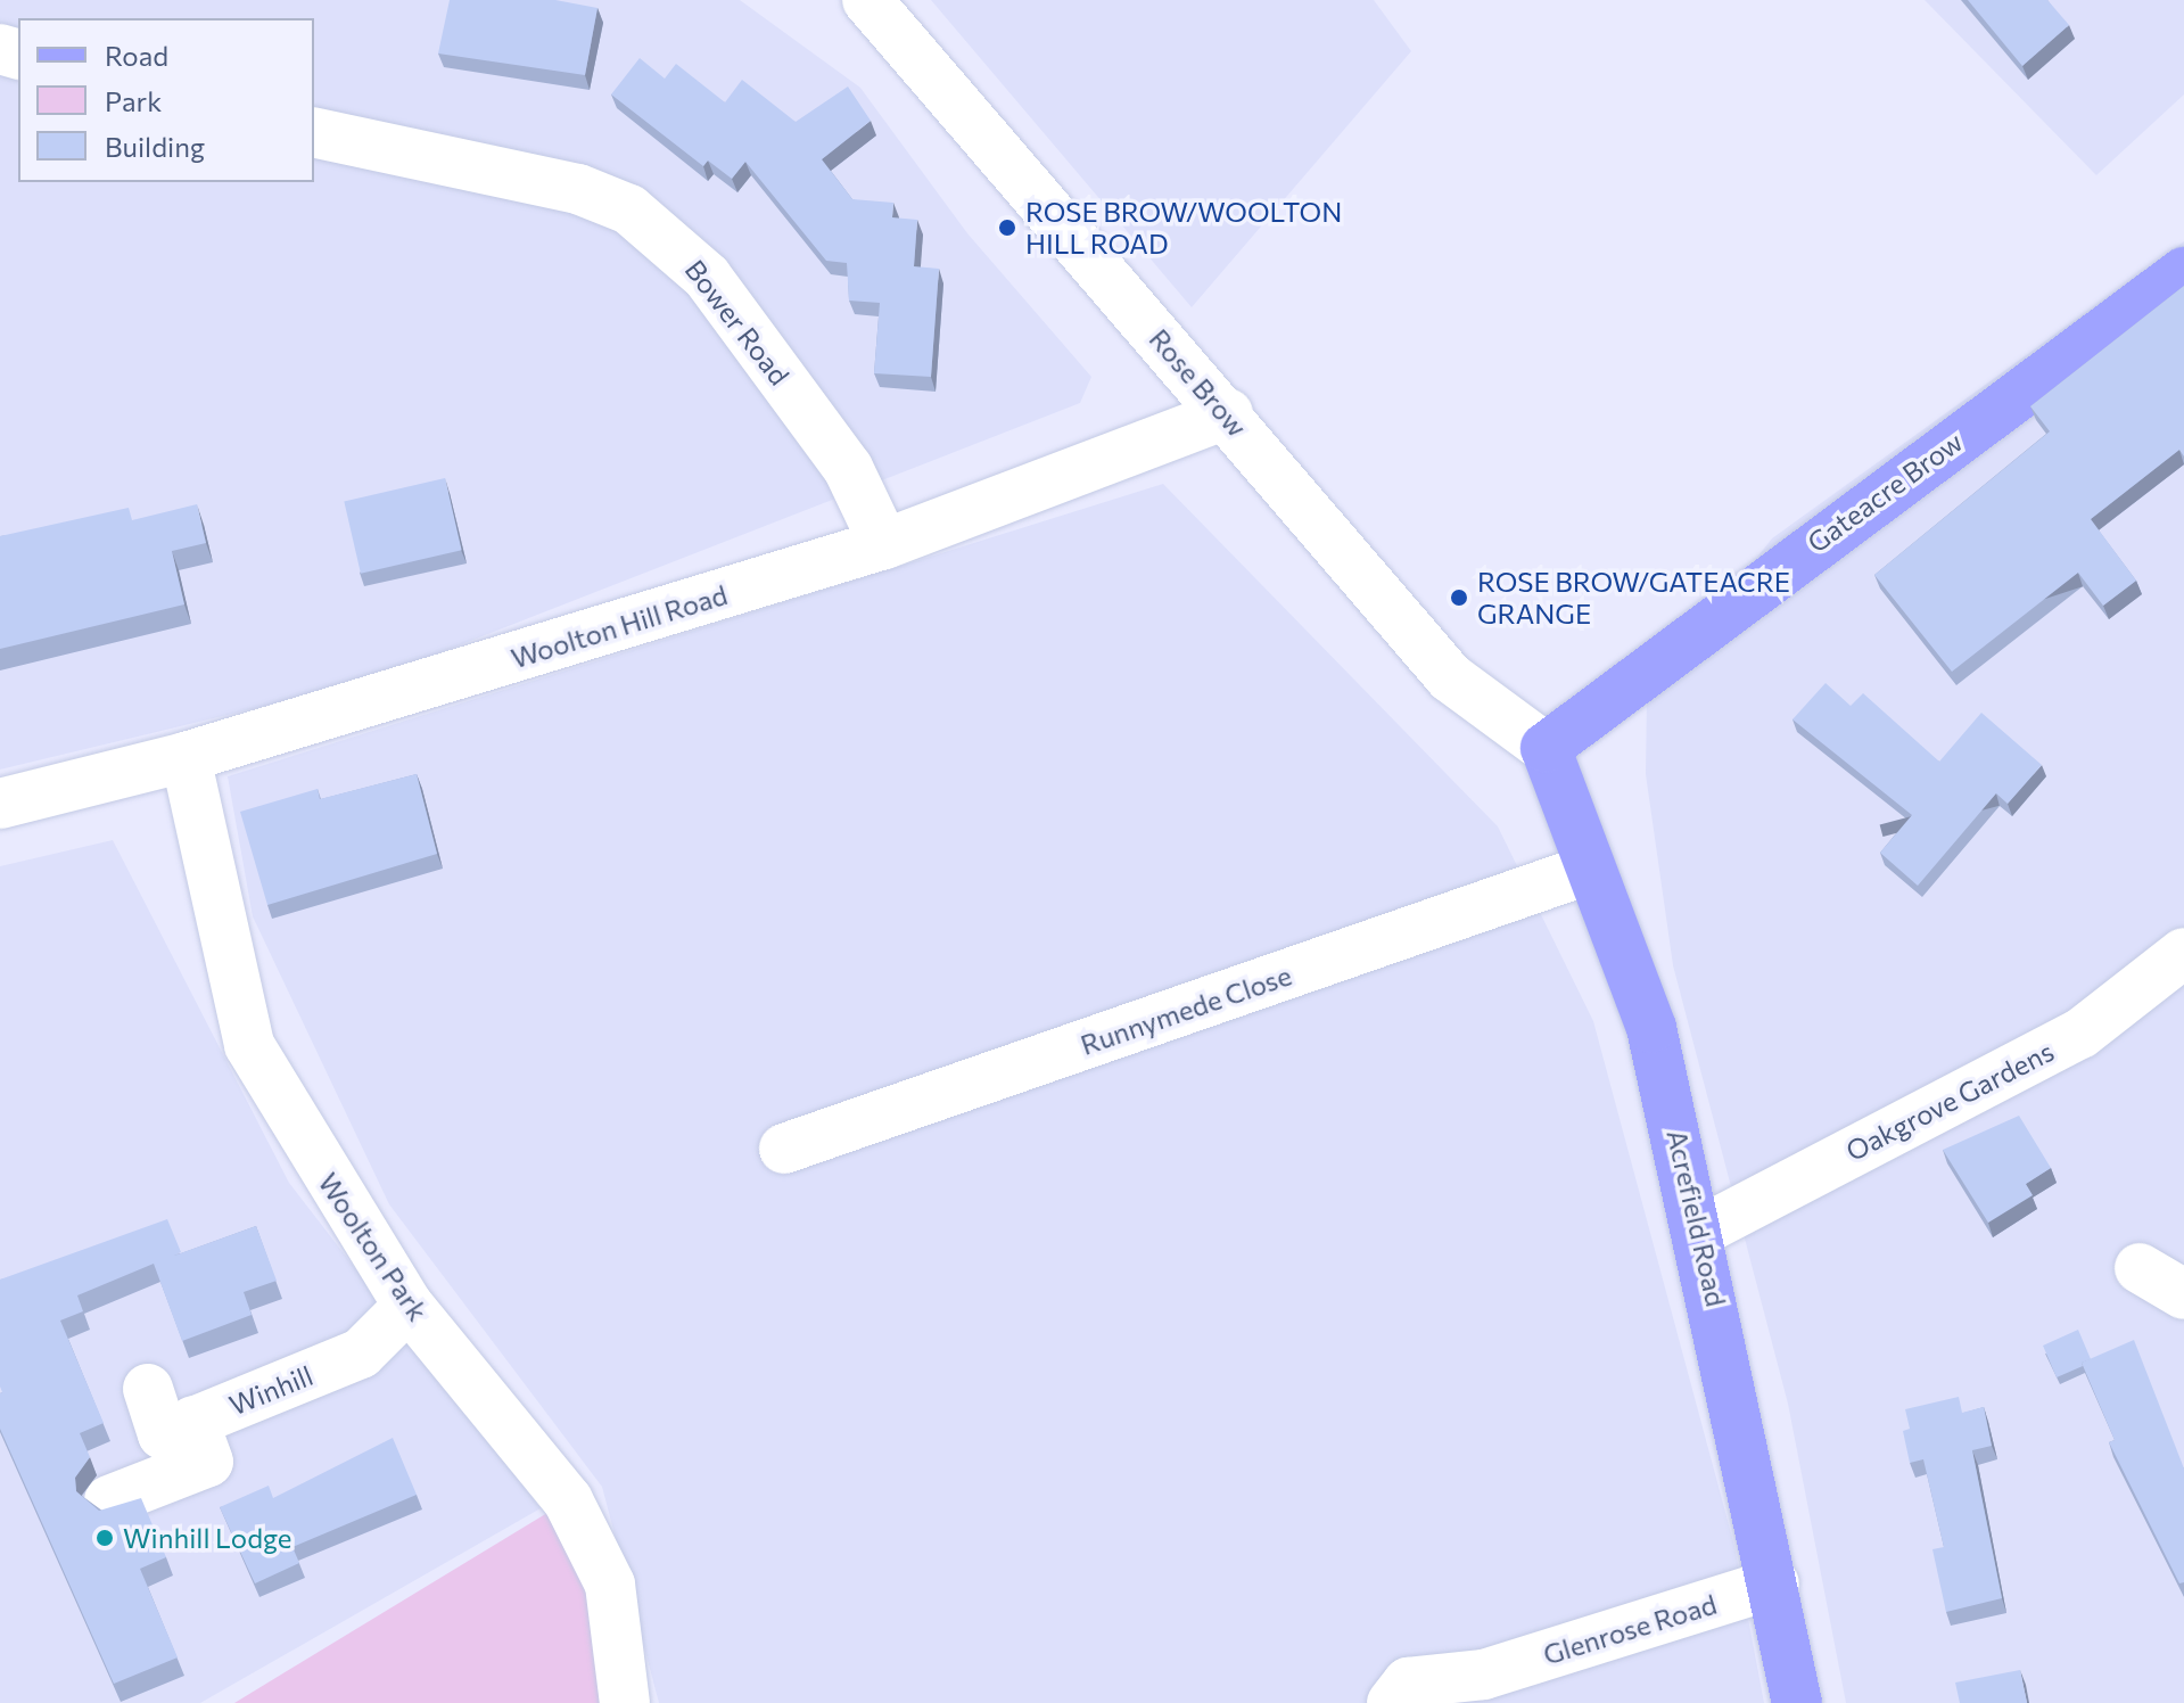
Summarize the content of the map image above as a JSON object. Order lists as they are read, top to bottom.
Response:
{
  "streets": {
    "main road": ["Gateacre Brow", "Acrefield Road"],
    "street": [
      "Bower Road",
      "Rose Brow",
      "Woolton Hill Road",
      "Runnymede Close",
      "Oakgrove Gardens",
      "Woolton Park",
      "Winhill",
      "Glenrose Road"
    ]
  },
  "crossings": [
    ["Bower Road", "Woolton Hill Road"],
    ["Rose Brow", "Gateacre Brow"],
    ["Rose Brow", "Woolton Hill Road"],
    ["Rose Brow", "Acrefield Road"],
    ["Gateacre Brow", "Acrefield Road"],
    ["Woolton Hill Road", "Woolton Park"],
    ["Runnymede Close", "Acrefield Road"],
    ["Oakgrove Gardens", "Acrefield Road"],
    ["Acrefield Road", "Glenrose Road"],
    ["Woolton Park", "Winhill"]
  ],
  "places": ["ROSE BROW/WOOLTON HILL ROAD", "ROSE BROW/GATEACRE GRANGE", "Winhill Lodge"],
  "legend": ["Road", "Park", "Building"]
}
